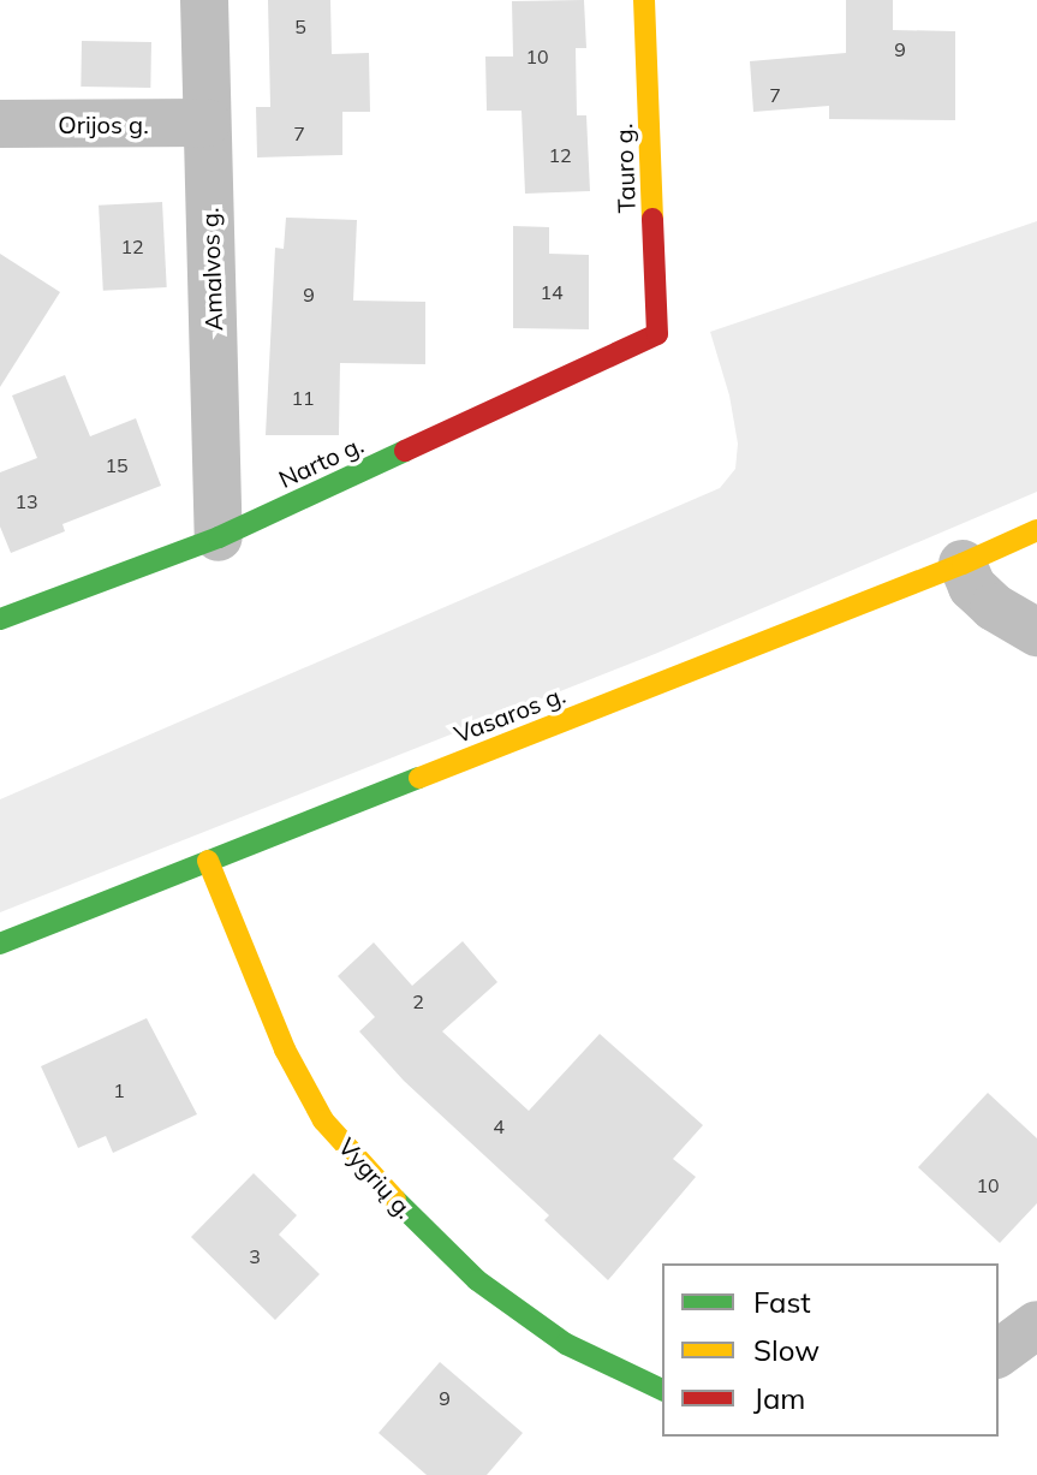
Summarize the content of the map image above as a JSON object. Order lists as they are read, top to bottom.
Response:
{
  "streets": {
    "street": [
      "Orijos g.",
      "Tauro g.",
      "Amalvos g.",
      "Narto g.",
      "Vasaros g.",
      "Vygrių g."
    ]
  },
  "crossings": [
    ["Orijos g.", "Amalvos g."],
    ["Tauro g.", "Narto g."],
    ["Amalvos g.", "Narto g."],
    ["Vasaros g.", "Vygrių g."]
  ],
  "house_numbers": [
    "5",
    "9",
    "10",
    "7",
    "7",
    "12",
    "12",
    "14",
    "9",
    "11",
    "15",
    "13",
    "2",
    "1",
    "4",
    "10",
    "3",
    "9"
  ],
  "legend": ["Fast", "Slow", "Jam"]
}
